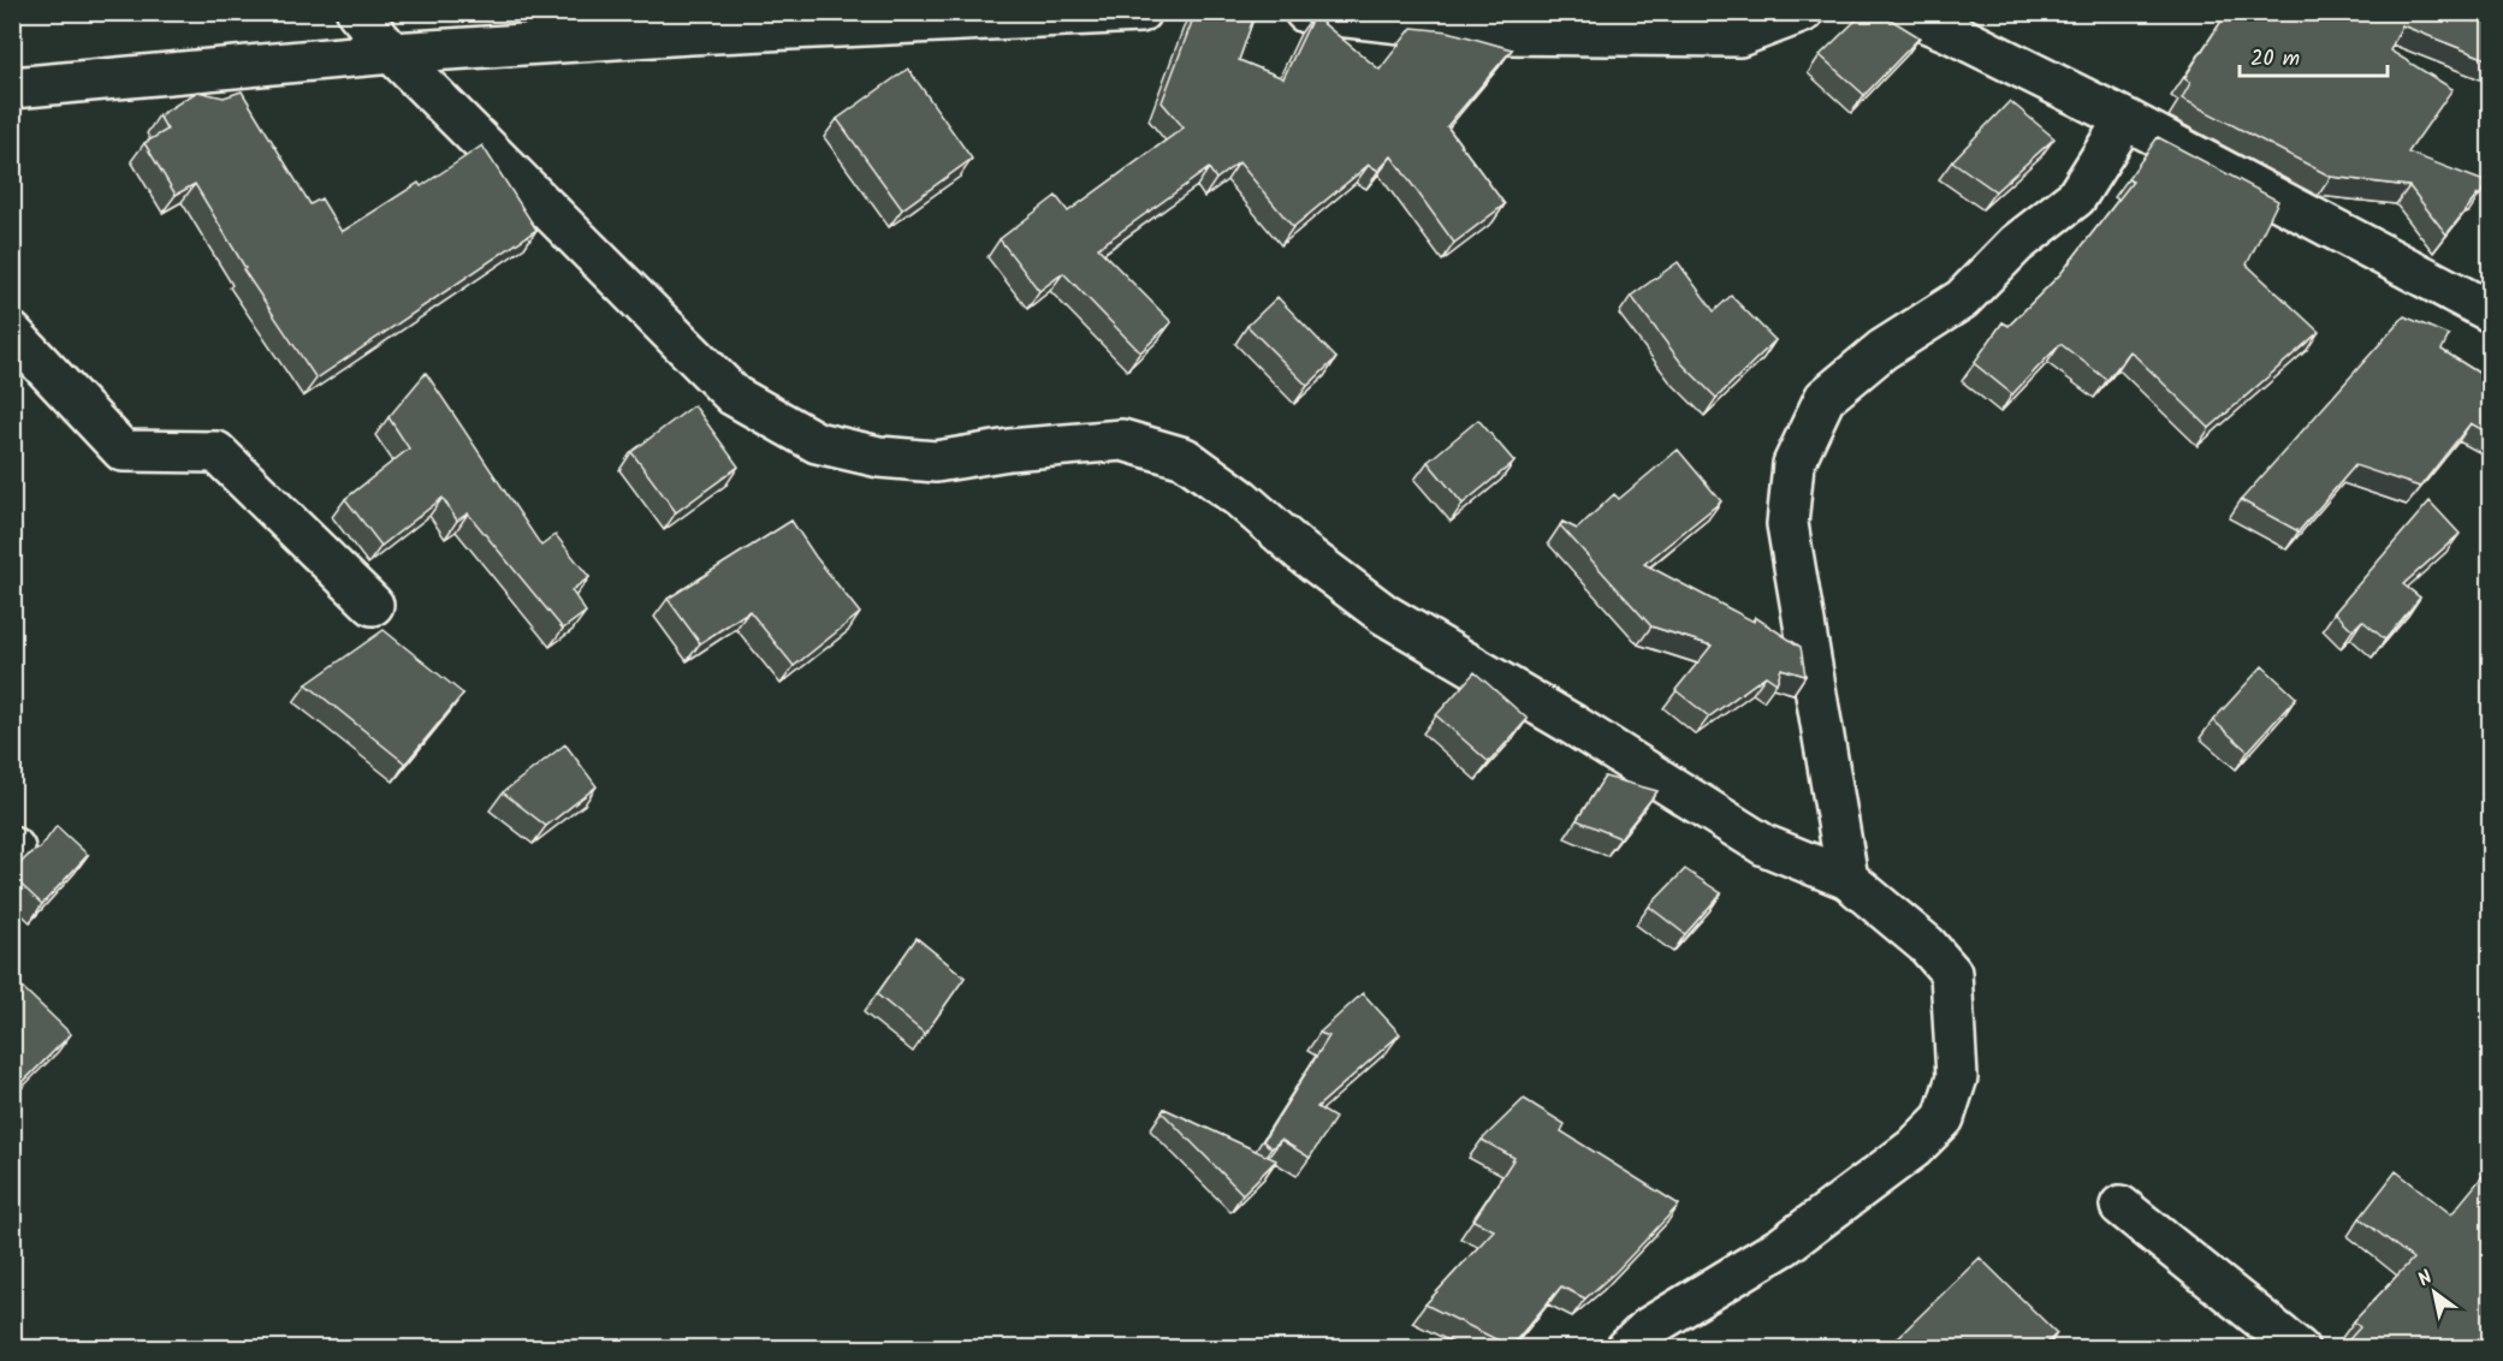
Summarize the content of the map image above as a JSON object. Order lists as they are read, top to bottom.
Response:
{
  "scale_bar": "20 m",
  "north": "top left"
}
